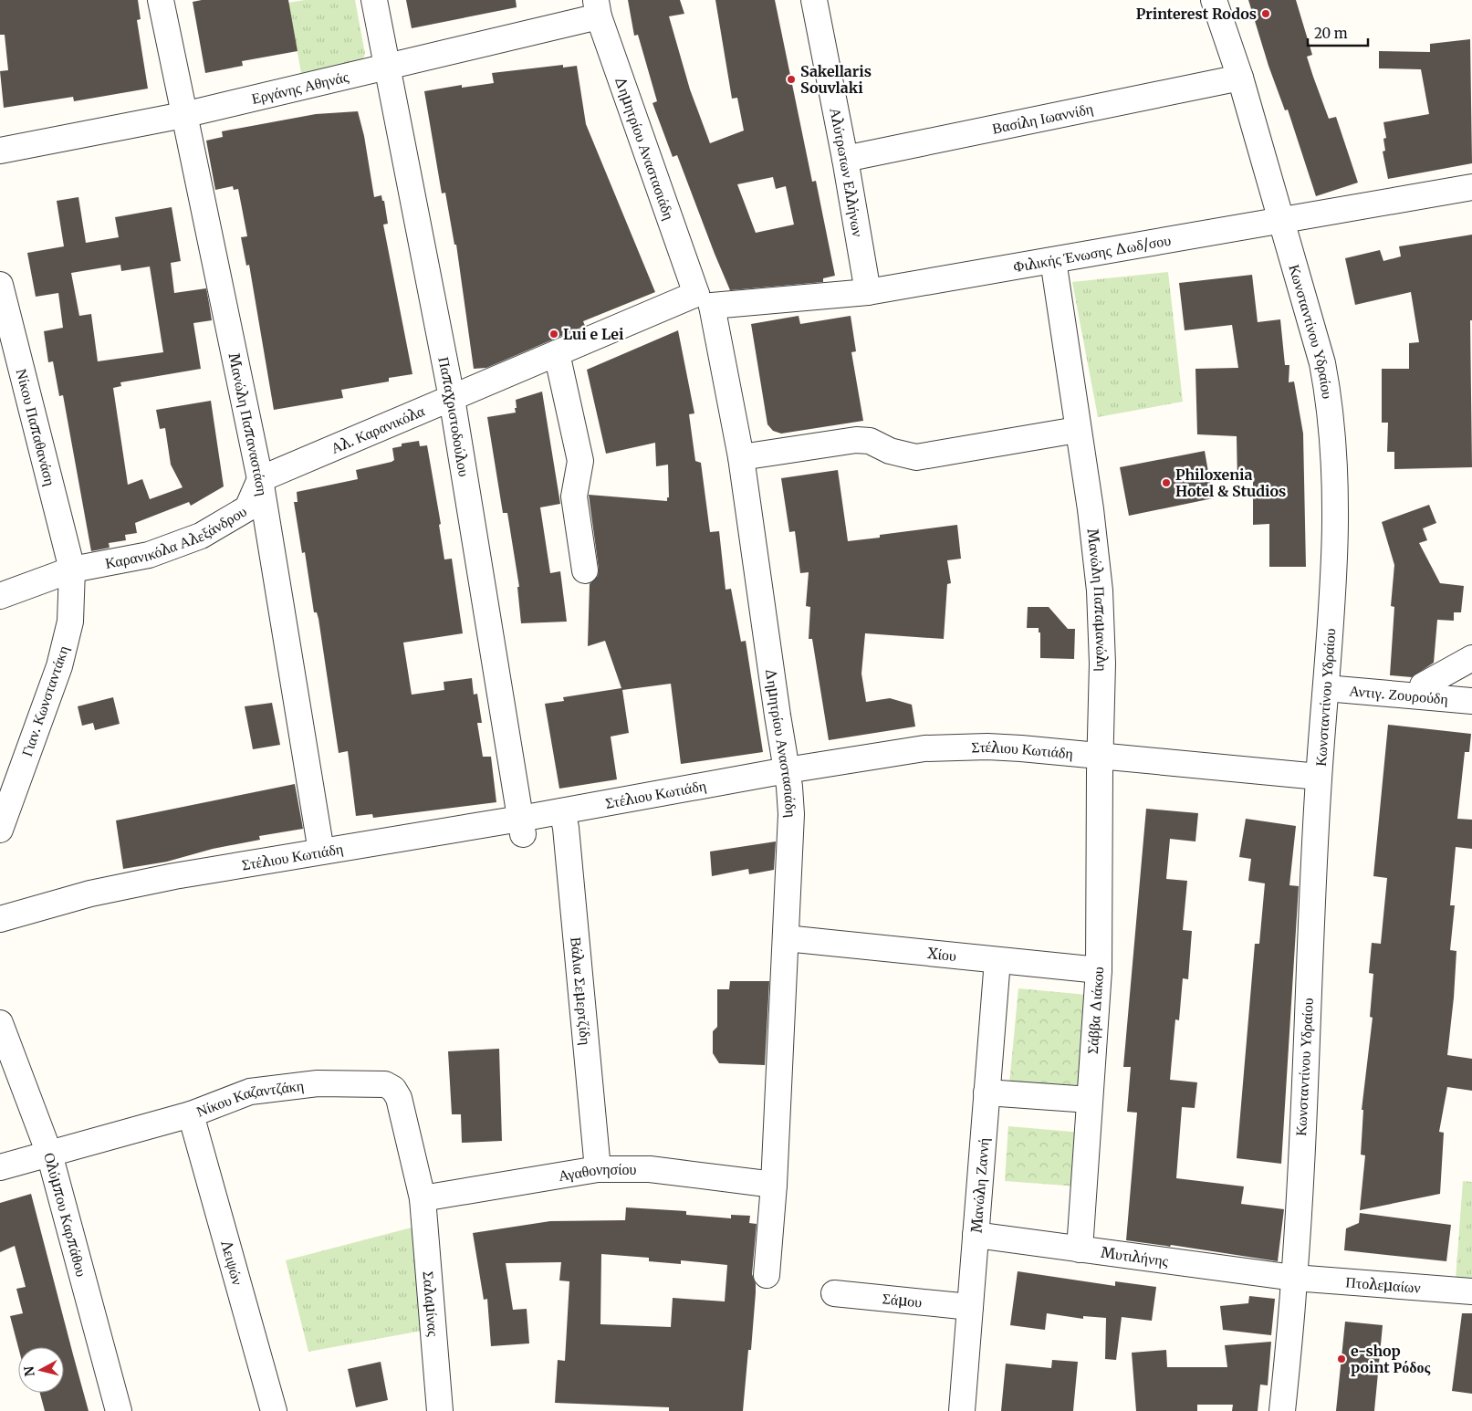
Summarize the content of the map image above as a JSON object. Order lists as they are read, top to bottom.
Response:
{
  "streets": {
    "street": [
      "Εργάνης Αθηνάς",
      "Βασίλη Ιωαννίδη",
      "Δημητρίου Αναστασιάδη",
      "Αλύτρωτων Ελλήνων",
      "Φιλικής Ένωσης Δωδ/σου",
      "Κωνσταντίνου Υδραίου",
      "Παπαχριστοδούλου",
      "Μανώλη Παπαναστάση",
      "Νίκου Παπαθανάση",
      "Αλ. Καρανικόλα",
      "Καρανικόλα Αλεξάνδρου",
      "Μανώλη Παπαμανώλη",
      "Αντιγ. Ζουρούδη",
      "Γιαν. Κωνσταντάκη",
      "Στέλιου Κωτιάδη",
      "Χίου",
      "Βάλια Σεμερτζίδη",
      "Σάββα Διάκου",
      "Νίκου Καζαντζάκη",
      "Αγαθονησίου",
      "Μανώλη Ζαννή",
      "Ολύμπου Καρπάθου",
      "Μυτιλήνης",
      "Λειψών",
      "Πτολεμαίων",
      "Σάμου",
      "Σαλαμίνας"
    ]
  },
  "crossings": [
    ["Εργάνης Αθηνάς", "Δημητρίου Αναστασιάδη"],
    ["Εργάνης Αθηνάς", "Παπαχριστοδούλου"],
    ["Εργάνης Αθηνάς", "Μανώλη Παπαναστάση"],
    ["Βασίλη Ιωαννίδη", "Αλύτρωτων Ελλήνων"],
    ["Βασίλη Ιωαννίδη", "Κωνσταντίνου Υδραίου"],
    ["Δημητρίου Αναστασιάδη", "Φιλικής Ένωσης Δωδ/σου"],
    ["Δημητρίου Αναστασιάδη", "Αλ. Καρανικόλα"],
    ["Δημητρίου Αναστασιάδη", "Στέλιου Κωτιάδη"],
    ["Δημητρίου Αναστασιάδη", "Χίου"],
    ["Δημητρίου Αναστασιάδη", "Αγαθονησίου"],
    ["Αλύτρωτων Ελλήνων", "Φιλικής Ένωσης Δωδ/σου"],
    ["Φιλικής Ένωσης Δωδ/σου", "Κωνσταντίνου Υδραίου"],
    ["Φιλικής Ένωσης Δωδ/σου", "Αλ. Καρανικόλα"],
    ["Φιλικής Ένωσης Δωδ/σου", "Μανώλη Παπαμανώλη"],
    ["Κωνσταντίνου Υδραίου", "Αντιγ. Ζουρούδη"],
    ["Κωνσταντίνου Υδραίου", "Στέλιου Κωτιάδη"],
    ["Κωνσταντίνου Υδραίου", "Μυτιλήνης"],
    ["Κωνσταντίνου Υδραίου", "Πτολεμαίων"],
    ["Παπαχριστοδούλου", "Αλ. Καρανικόλα"],
    ["Παπαχριστοδούλου", "Στέλιου Κωτιάδη"],
    ["Μανώλη Παπαναστάση", "Αλ. Καρανικόλα"],
    ["Μανώλη Παπαναστάση", "Καρανικόλα Αλεξάνδρου"],
    ["Μανώλη Παπαναστάση", "Στέλιου Κωτιάδη"],
    ["Νίκου Παπαθανάση", "Καρανικόλα Αλεξάνδρου"],
    ["Νίκου Παπαθανάση", "Γιαν. Κωνσταντάκη"],
    ["Αλ. Καρανικόλα", "Καρανικόλα Αλεξάνδρου"],
    ["Καρανικόλα Αλεξάνδρου", "Γιαν. Κωνσταντάκη"],
    ["Μανώλη Παπαμανώλη", "Στέλιου Κωτιάδη"],
    ["Μανώλη Παπαμανώλη", "Σάββα Διάκου"],
    ["Στέλιου Κωτιάδη", "Βάλια Σεμερτζίδη"],
    ["Στέλιου Κωτιάδη", "Σάββα Διάκου"],
    ["Χίου", "Σάββα Διάκου"],
    ["Χίου", "Μανώλη Ζαννή"],
    ["Βάλια Σεμερτζίδη", "Αγαθονησίου"],
    ["Σάββα Διάκου", "Μυτιλήνης"],
    ["Νίκου Καζαντζάκη", "Αγαθονησίου"],
    ["Νίκου Καζαντζάκη", "Ολύμπου Καρπάθου"],
    ["Νίκου Καζαντζάκη", "Λειψών"],
    ["Νίκου Καζαντζάκη", "Σαλαμίνας"],
    ["Αγαθονησίου", "Σαλαμίνας"],
    ["Μανώλη Ζαννή", "Μυτιλήνης"],
    ["Μανώλη Ζαννή", "Σάμου"],
    ["Μυτιλήνης", "Πτολεμαίων"]
  ],
  "places": [
    "Printerest Rodos",
    "Sakellaris Souvlaki",
    "Lui e Lei",
    "Philoxenia Hotel & Studios",
    "e-shop point Ρόδος"
  ],
  "scale_bar": "20 m",
  "north": "left"
}
